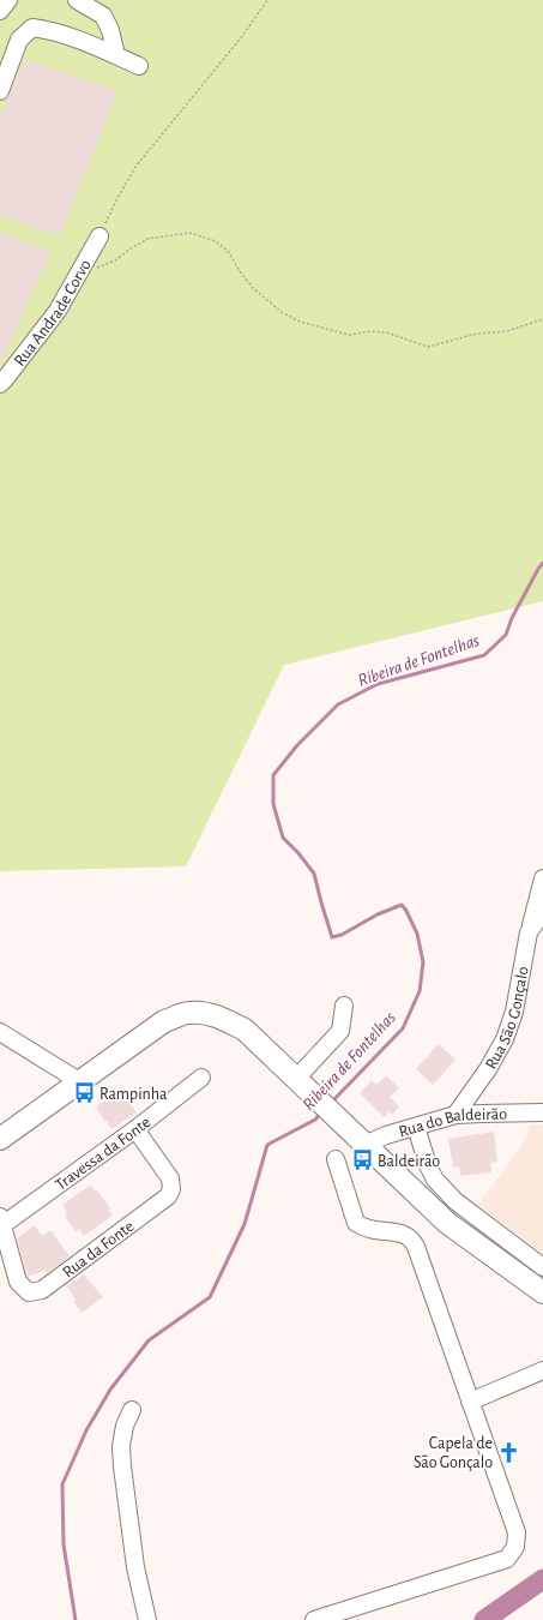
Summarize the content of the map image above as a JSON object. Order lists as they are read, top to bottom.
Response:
{
  "streets": {
    "street": [
      "Rua Andrade Corvo",
      "Rua São Gonçalo",
      "Rua do Baldeirão",
      "Travessa da Fonte",
      "Rua da Fonte"
    ]
  },
  "crossings": [
    ["Rua São Gonçalo", "Rua do Baldeirão"],
    ["Travessa da Fonte", "Rua da Fonte"]
  ],
  "water": ["Ribeira de Fontelhas"],
  "places": {
    "bus stop": ["Rampinha", "Baldeirão"],
    "church": ["Capela de São Gonçalo"]
  }
}
